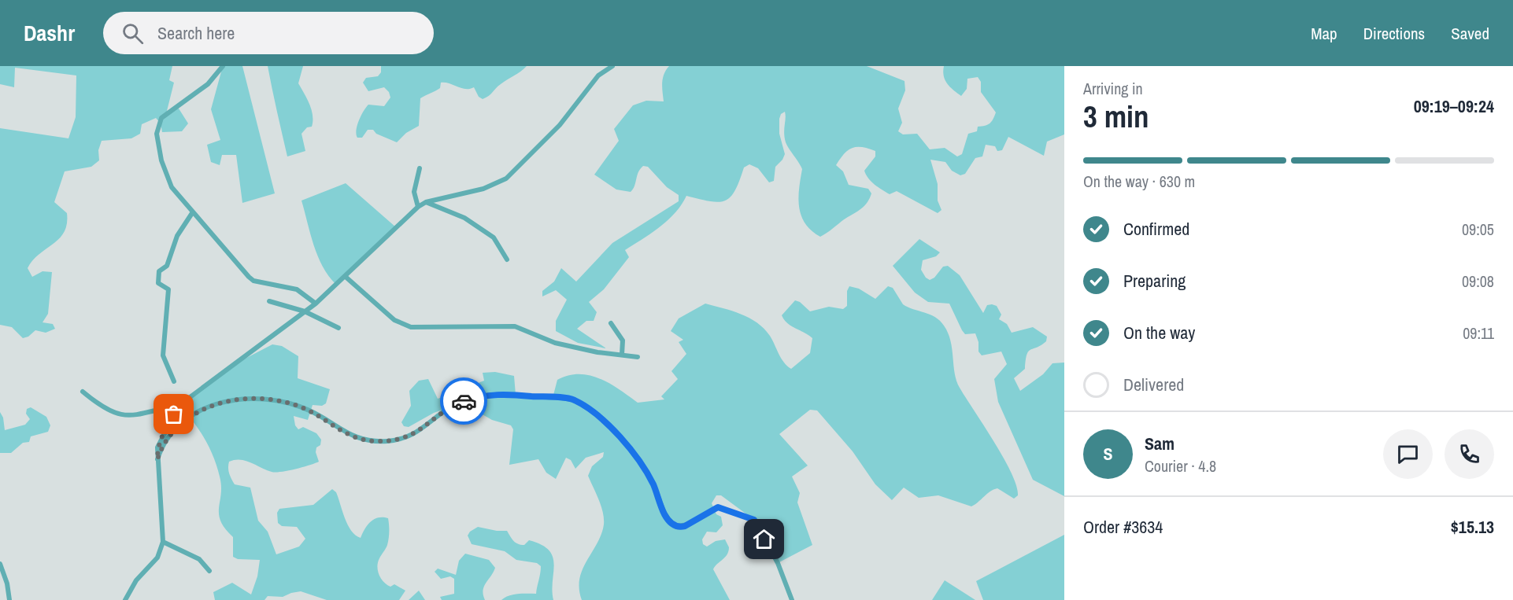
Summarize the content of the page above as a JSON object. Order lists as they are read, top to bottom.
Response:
{
  "page": {
    "header": "Dashr",
    "search": "Search here",
    "nav": ["Map", "Directions", "Saved"],
    "heading": ["3 min", "Arriving in", "09:19–09:24"],
    "panel": [
      "Sam",
      "Courier · 4.8",
      "Order #3634",
      "$15.13"
    ],
    "bar": "On the way · 630 m",
    "list": [
      ["Confirmed", "09:05"],
      ["Preparing", "09:08"],
      ["On the way", "09:11"],
      "Delivered"
    ],
    "round": "S"
  }
}
